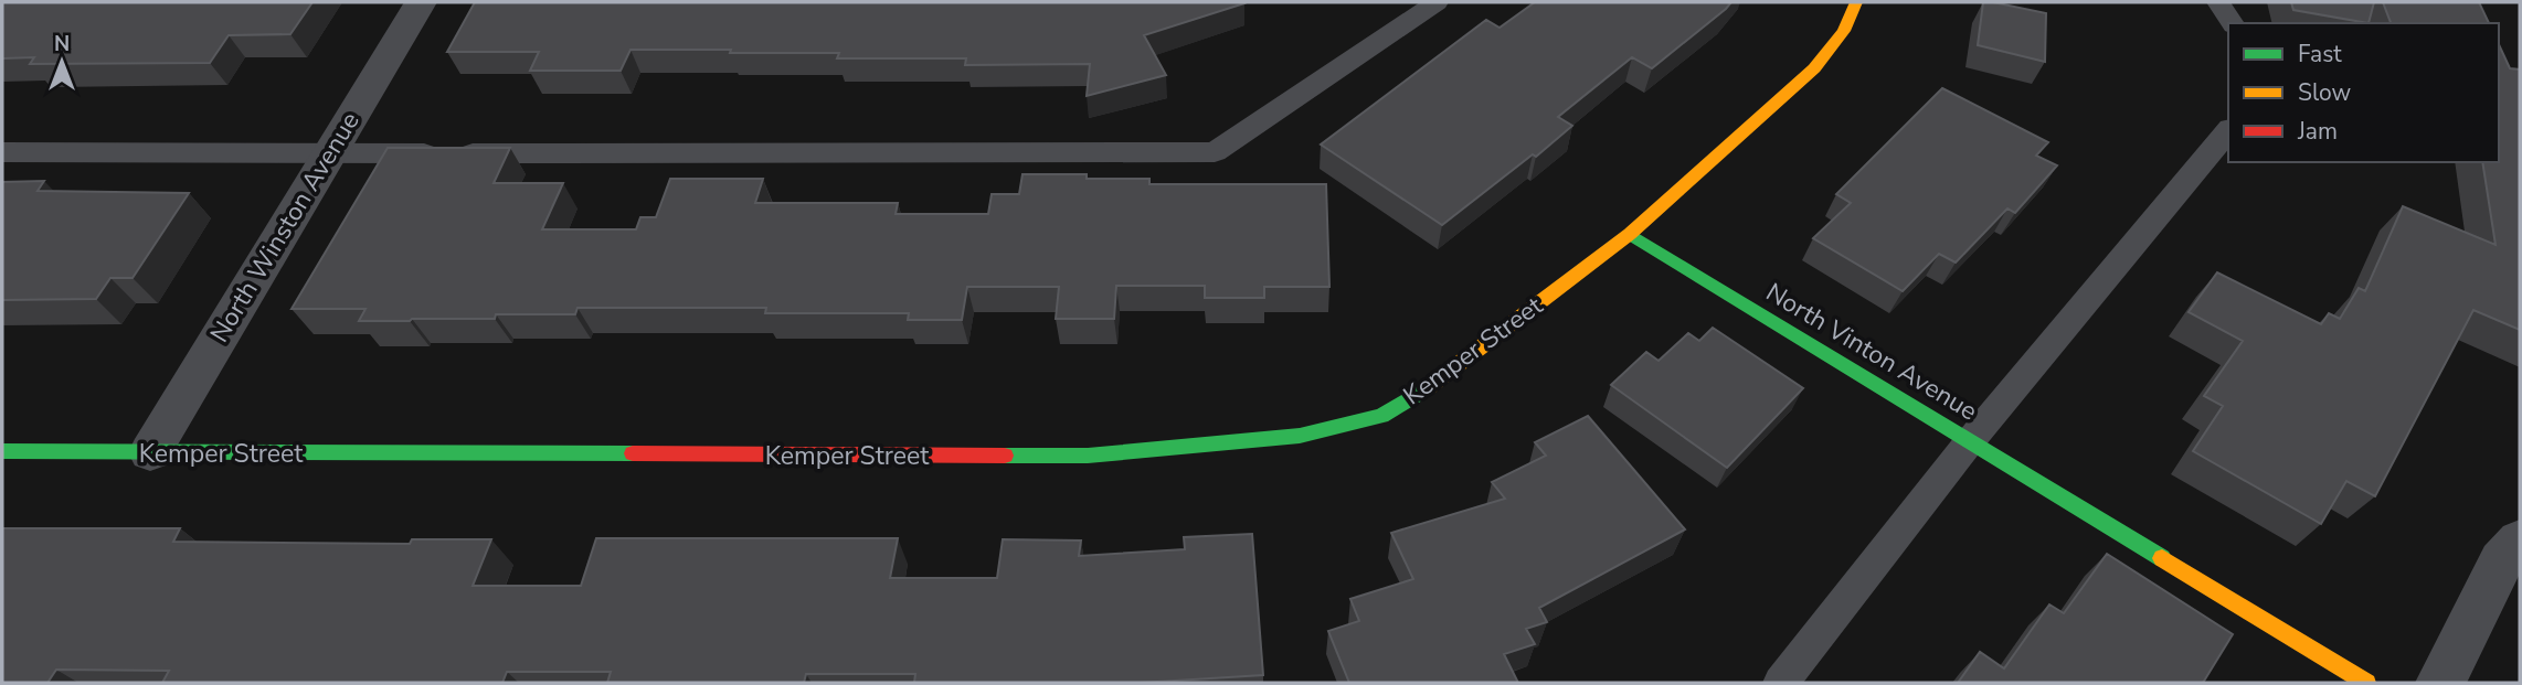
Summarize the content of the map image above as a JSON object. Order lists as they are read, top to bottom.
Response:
{
  "streets": {
    "street": ["North Winston Avenue", "Kemper Street", "North Vinton Avenue"]
  },
  "crossings": [
    ["North Winston Avenue", "Kemper Street"],
    ["Kemper Street", "North Vinton Avenue"]
  ],
  "legend": ["Fast", "Slow", "Jam"],
  "north": "top"
}
